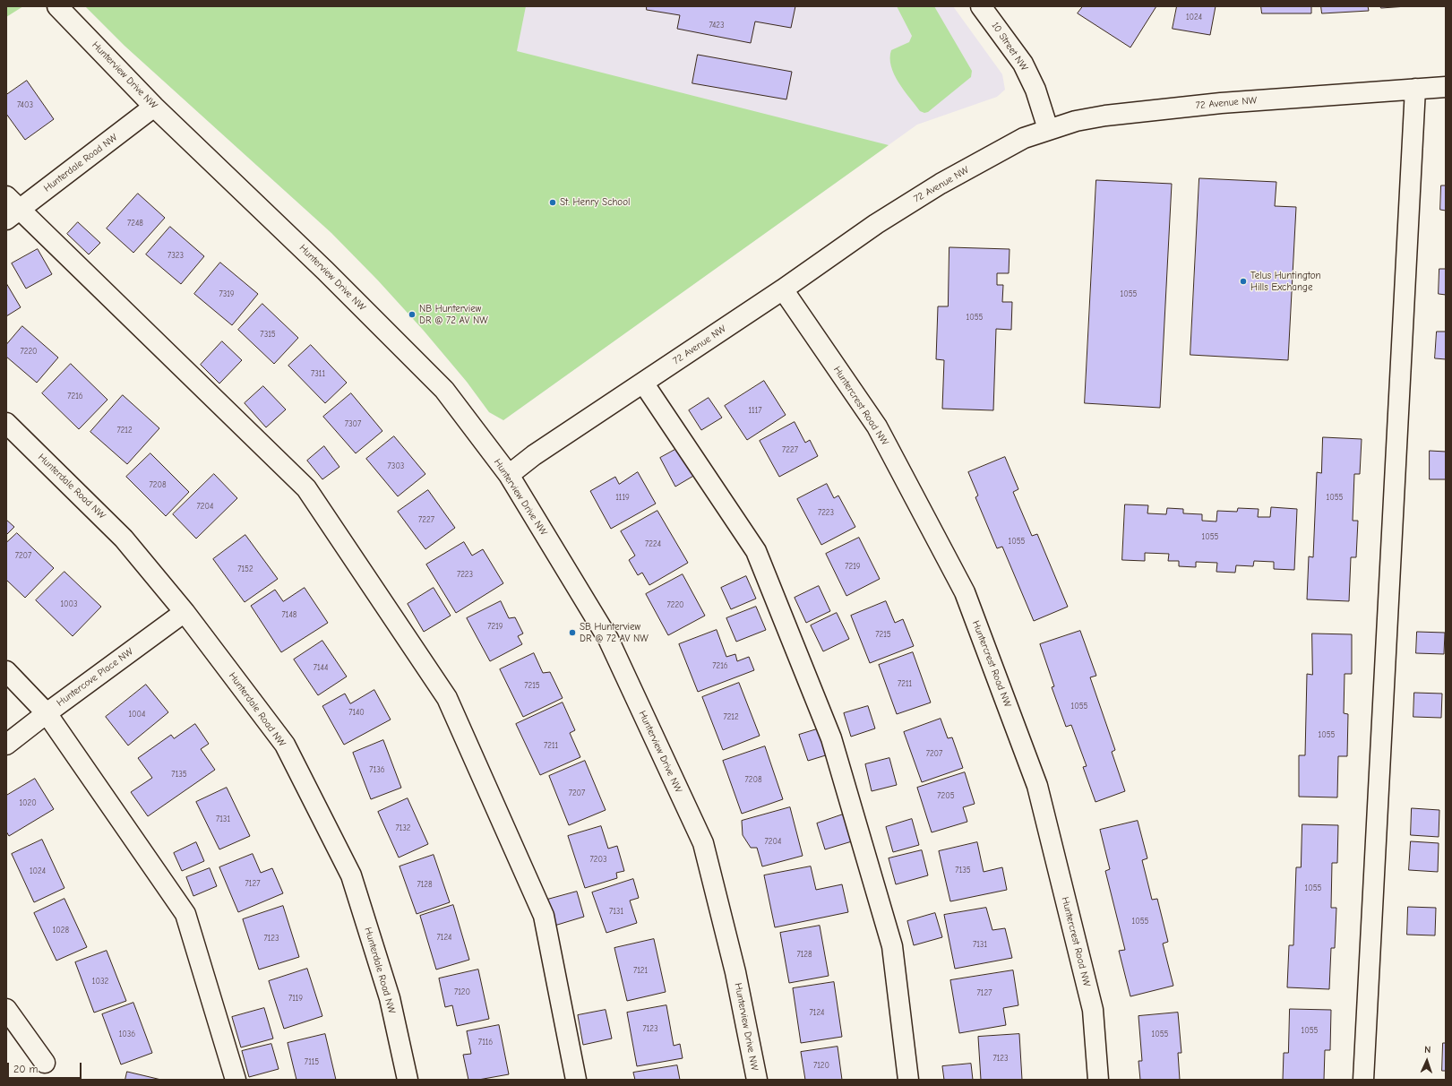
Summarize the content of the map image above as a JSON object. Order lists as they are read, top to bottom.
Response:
{
  "streets": {
    "street": [
      "10 Street NW",
      "Hunterview Drive NW",
      "72 Avenue NW",
      "Hunterdale Road NW",
      "Huntercrest Road NW",
      "Huntercove Place NW"
    ]
  },
  "crossings": [
    ["10 Street NW", "72 Avenue NW"],
    ["Hunterview Drive NW", "72 Avenue NW"],
    ["Hunterview Drive NW", "Hunterdale Road NW"],
    ["72 Avenue NW", "Huntercrest Road NW"],
    ["Hunterdale Road NW", "Huntercove Place NW"]
  ],
  "places": [
    "St. Henry School",
    "Telus Huntington Hills Exchange",
    "NB Hunterview DR @ 72 AV NW",
    "SB Hunterview DR @ 72 AV NW"
  ],
  "house_numbers": [
    "1024",
    "7423",
    "7403",
    "7248",
    "7323",
    "7319",
    "1055",
    "1055",
    "7315",
    "7220",
    "7311",
    "7216",
    "1117",
    "7307",
    "7212",
    "7227",
    "7303",
    "7208",
    "1119",
    "1055",
    "7204",
    "7223",
    "7227",
    "1055",
    "1055",
    "7224",
    "7207",
    "7219",
    "7152",
    "7223",
    "1003",
    "7220",
    "7148",
    "7219",
    "7215",
    "7216",
    "7144",
    "7211",
    "7215",
    "1055",
    "7140",
    "1004",
    "7212",
    "1055",
    "7211",
    "7207",
    "7136",
    "7135",
    "7208",
    "7207",
    "7205",
    "1020",
    "7131",
    "7132",
    "7204",
    "7203",
    "7135",
    "1024",
    "7127",
    "7128",
    "1055",
    "7131",
    "1055",
    "1028",
    "7124",
    "7123",
    "7131",
    "7128",
    "7121",
    "1032",
    "7120",
    "7127",
    "7119",
    "7124",
    "7123",
    "1055",
    "1036",
    "1055",
    "7116",
    "7123",
    "7115",
    "7120"
  ],
  "scale_bar": "20 m",
  "north": "top"
}
